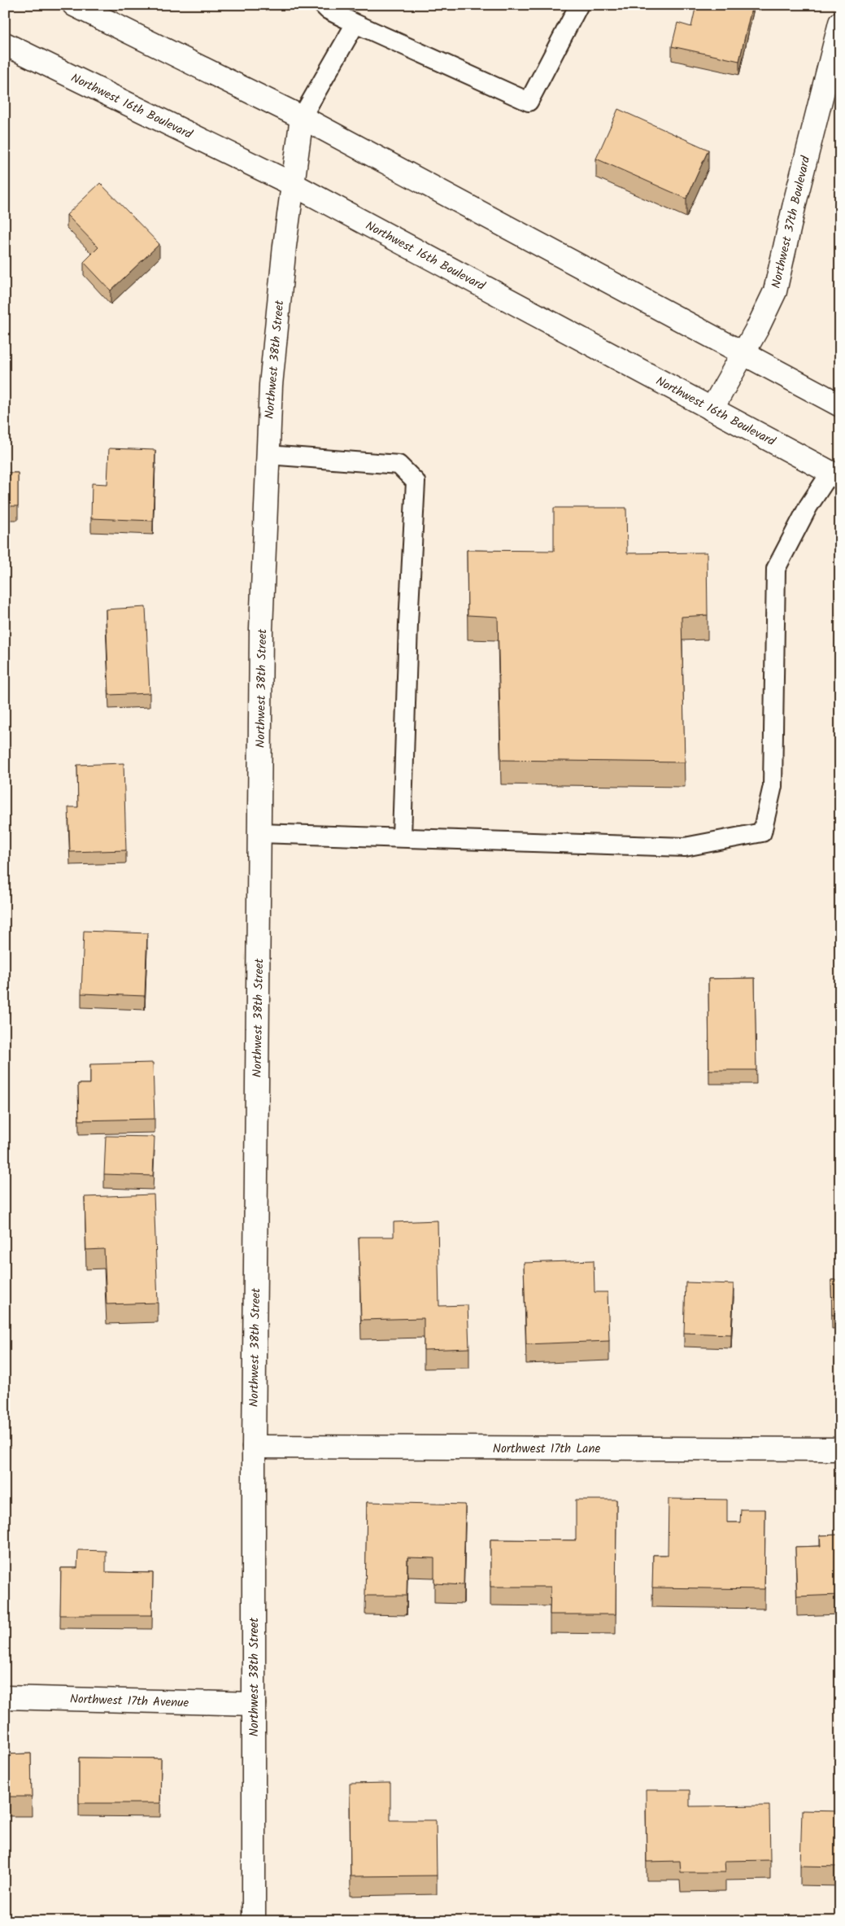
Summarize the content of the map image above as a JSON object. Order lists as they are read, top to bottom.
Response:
{
  "streets": {
    "street": [
      "Northwest 16th Boulevard",
      "Northwest 37th Boulevard",
      "Northwest 38th Street",
      "Northwest 17th Lane",
      "Northwest 17th Avenue"
    ]
  },
  "crossings": [
    ["Northwest 16th Boulevard", "Northwest 37th Boulevard"],
    ["Northwest 16th Boulevard", "Northwest 38th Street"],
    ["Northwest 38th Street", "Northwest 17th Lane"],
    ["Northwest 38th Street", "Northwest 17th Avenue"]
  ]
}
